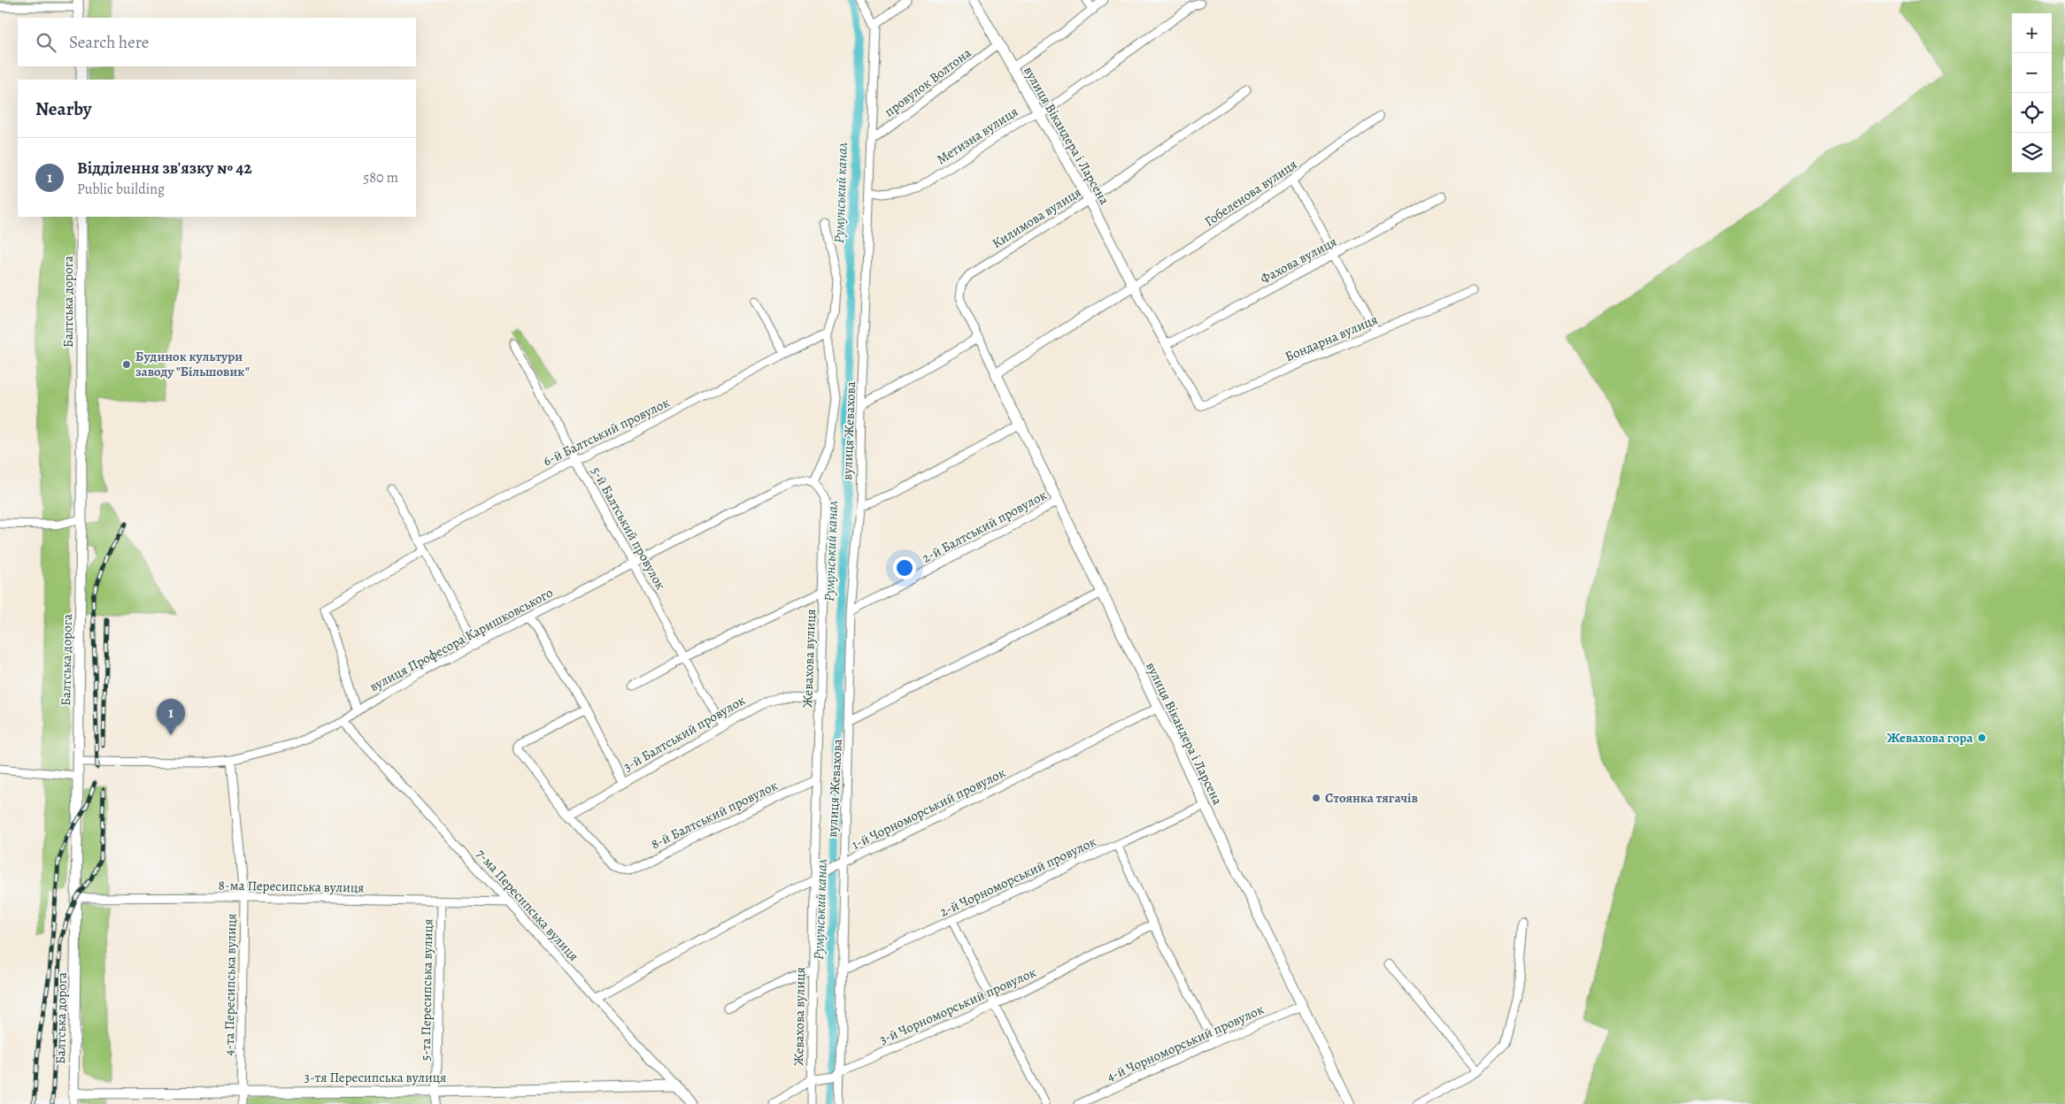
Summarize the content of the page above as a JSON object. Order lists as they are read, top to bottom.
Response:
{
  "streets": {
    "main road": [
      "вулиця Вікандера і Ларсена",
      "Балтська дорога",
      "7-ма Пересипська вулиця",
      "3-тя Пересипська вулиця"
    ],
    "street": [
      "провулок Волтона",
      "Метизна вулиця",
      "Гобеленова вулиця",
      "Килимова вулиця",
      "Фахова вулиця",
      "Бондарна вулиця",
      "вулиця Жевахова",
      "6-й Балтський провулок",
      "2-й Балтський провулок",
      "5-й Балтський провулок",
      "вулиця Професора Каришковського",
      "Жевахова вулиця",
      "3-й Балтський провулок",
      "1-й Чорноморський провулок",
      "8-й Балтський провулок",
      "2-й Чорноморський провулок",
      "8-ма Пересипська вулиця",
      "4-та Пересипська вулиця",
      "5-та Пересипська вулиця",
      "3-й Чорноморський провулок",
      "4-й Чорноморський провулок"
    ]
  },
  "crossings": [
    ["провулок Волтона", "вулиця Вікандера і Ларсена"],
    ["провулок Волтона", "вулиця Жевахова"],
    ["Метизна вулиця", "вулиця Вікандера і Ларсена"],
    ["Метизна вулиця", "вулиця Жевахова"],
    ["вулиця Вікандера і Ларсена", "Гобеленова вулиця"],
    ["вулиця Вікандера і Ларсена", "Килимова вулиця"],
    ["вулиця Вікандера і Ларсена", "Фахова вулиця"],
    ["вулиця Вікандера і Ларсена", "Бондарна вулиця"],
    ["вулиця Вікандера і Ларсена", "2-й Балтський провулок"],
    ["вулиця Вікандера і Ларсена", "1-й Чорноморський провулок"],
    ["вулиця Вікандера і Ларсена", "2-й Чорноморський провулок"],
    ["вулиця Вікандера і Ларсена", "4-й Чорноморський провулок"],
    ["Балтська дорога", "вулиця Професора Каришковського"],
    ["Балтська дорога", "8-ма Пересипська вулиця"],
    ["Балтська дорога", "3-тя Пересипська вулиця"],
    ["вулиця Жевахова", "2-й Балтський провулок"],
    ["вулиця Жевахова", "1-й Чорноморський провулок"],
    ["вулиця Жевахова", "2-й Чорноморський провулок"],
    ["вулиця Жевахова", "3-й Чорноморський провулок"],
    ["6-й Балтський провулок", "5-й Балтський провулок"],
    ["5-й Балтський провулок", "вулиця Професора Каришковського"],
    ["5-й Балтський провулок", "3-й Балтський провулок"],
    ["вулиця Професора Каришковського", "Жевахова вулиця"],
    ["вулиця Професора Каришковського", "7-ма Пересипська вулиця"],
    ["вулиця Професора Каришковського", "4-та Пересипська вулиця"],
    ["Жевахова вулиця", "3-й Балтський провулок"],
    ["Жевахова вулиця", "1-й Чорноморський провулок"],
    ["Жевахова вулиця", "8-й Балтський провулок"],
    ["Жевахова вулиця", "3-й Чорноморський провулок"],
    ["3-й Балтський провулок", "8-й Балтський провулок"],
    ["1-й Чорноморський провулок", "7-ма Пересипська вулиця"],
    ["8-ма Пересипська вулиця", "7-ма Пересипська вулиця"],
    ["8-ма Пересипська вулиця", "4-та Пересипська вулиця"],
    ["8-ма Пересипська вулиця", "5-та Пересипська вулиця"],
    ["7-ма Пересипська вулиця", "3-тя Пересипська вулиця"],
    ["4-та Пересипська вулиця", "3-тя Пересипська вулиця"],
    ["5-та Пересипська вулиця", "3-тя Пересипська вулиця"]
  ],
  "water": ["Румунський канал"],
  "places": ["Будинок культури заводу \"Більшовик\"", "Жевахова гора", "Стоянка тягачів"],
  "page": {
    "map_buttons": ["+", "−"],
    "search": "Search here",
    "heading": "Nearby",
    "list": [
      {
        "mark": "1",
        "name": "Відділення зв'язку № 42",
        "note": "Public building",
        "value": "580 m"
      }
    ],
    "pins": "1"
  }
}
